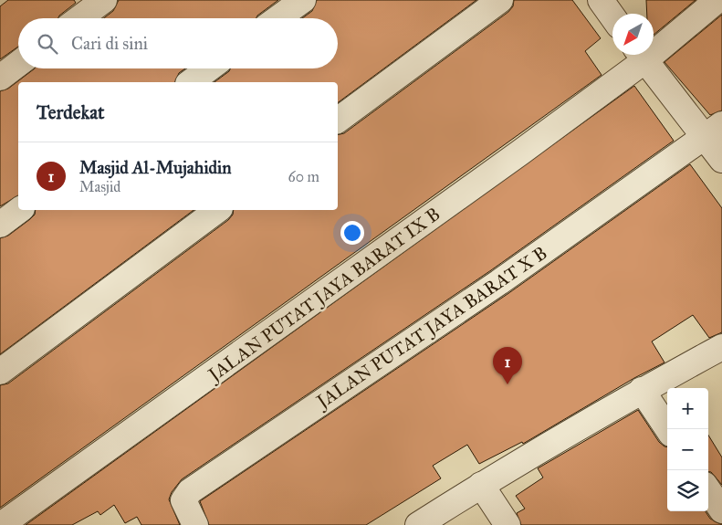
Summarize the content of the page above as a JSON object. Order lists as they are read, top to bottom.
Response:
{
  "streets": {
    "street": ["JALAN PUTAT JAYA BARAT IX B", "JALAN PUTAT JAYA BARAT X B"]
  },
  "north": "bottom left",
  "page": {
    "search": "Cari di sini",
    "heading": "Terdekat",
    "list": [
      {
        "mark": "1",
        "name": "Masjid Al-Mujahidin",
        "note": "Masjid",
        "value": "60 m"
      }
    ],
    "pins": "1",
    "map_buttons": ["+", "−"]
  }
}
